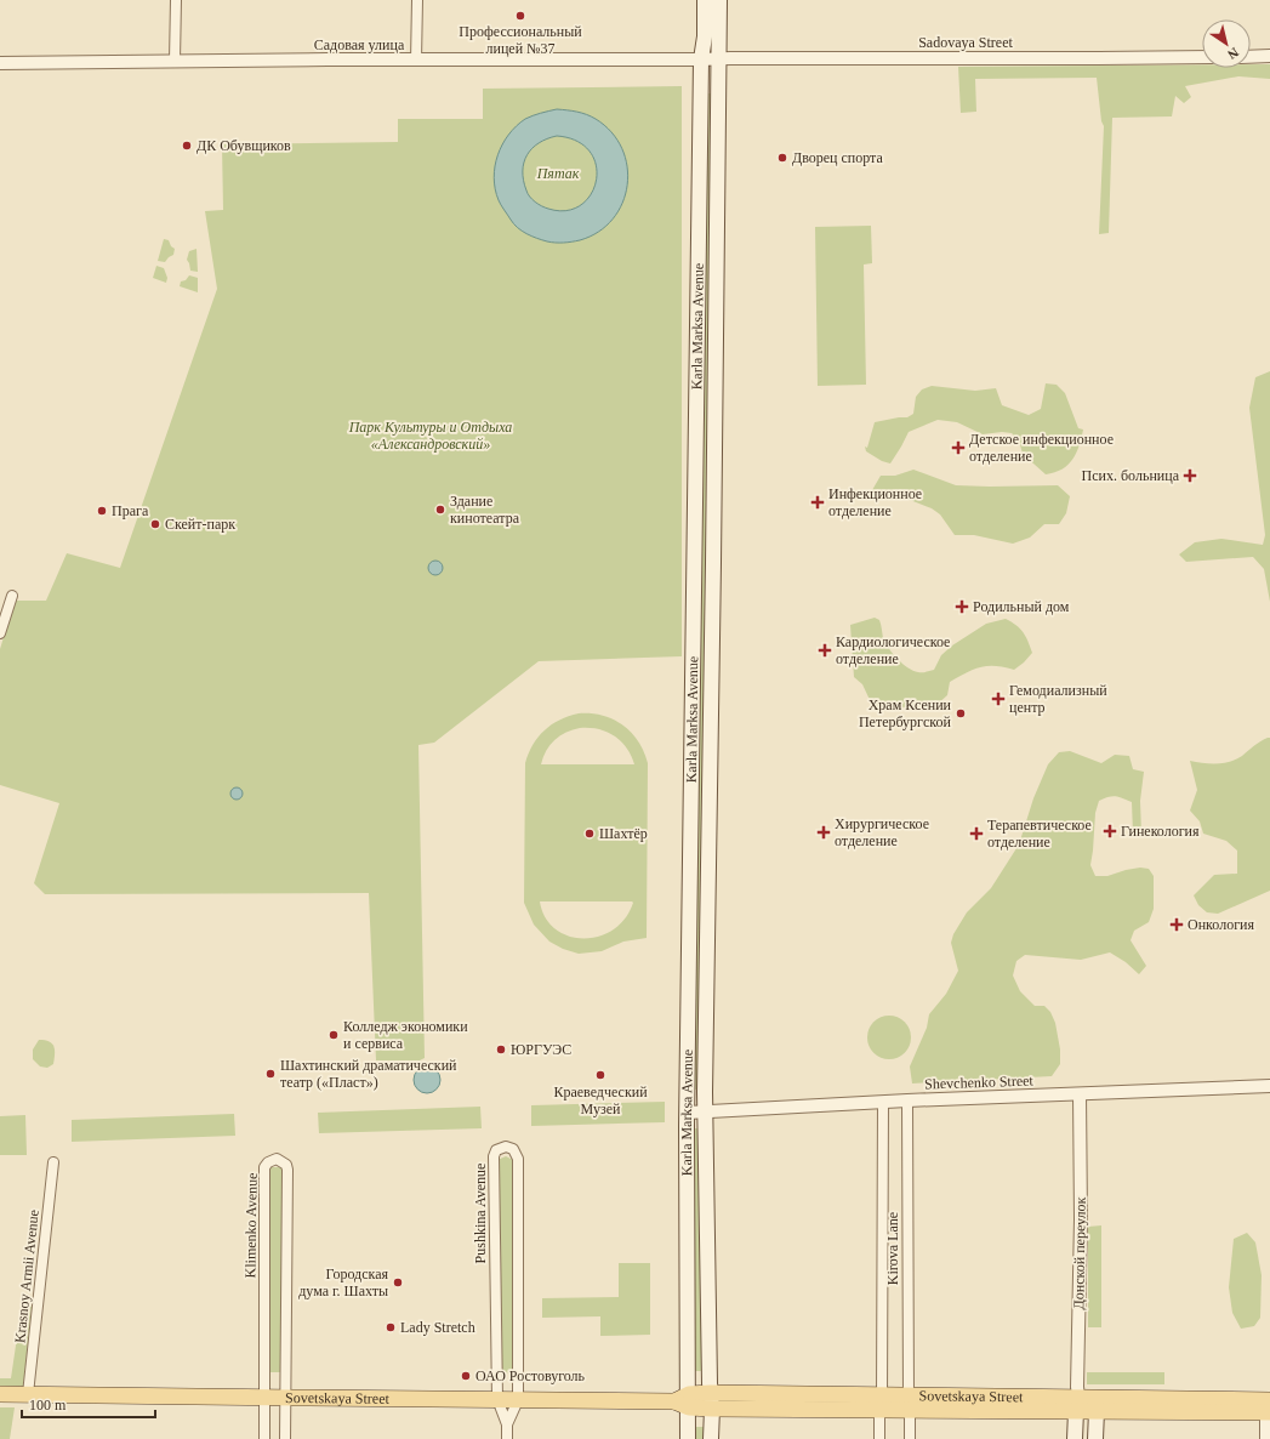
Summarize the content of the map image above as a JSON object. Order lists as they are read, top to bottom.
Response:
{
  "streets": {
    "main road": ["Karla Marksa Avenue", "Sovetskaya Street"],
    "street": [
      "Sadovaya Street",
      "Садовая улица",
      "Shevchenko Street",
      "Pushkina Avenue",
      "Klimenko Avenue",
      "Kirova Lane",
      "Донской переулок",
      "Krasnoy Armii Avenue"
    ]
  },
  "crossings": [
    ["Sadovaya Street", "Садовая улица"],
    ["Sadovaya Street", "Karla Marksa Avenue"],
    ["Садовая улица", "Karla Marksa Avenue"],
    ["Karla Marksa Avenue", "Shevchenko Street"],
    ["Karla Marksa Avenue", "Sovetskaya Street"],
    ["Shevchenko Street", "Kirova Lane"],
    ["Shevchenko Street", "Донской переулок"],
    ["Pushkina Avenue", "Sovetskaya Street"],
    ["Klimenko Avenue", "Sovetskaya Street"],
    ["Kirova Lane", "Sovetskaya Street"],
    ["Донской переулок", "Sovetskaya Street"],
    ["Krasnoy Armii Avenue", "Sovetskaya Street"]
  ],
  "parks": ["Пятак", "Парк Культуры и Отдыха «Александровский»"],
  "places": {
    "other": [
      "Профессиональный лицей №37",
      "ДК Обувщиков",
      "Дворец спорта",
      "Здание кинотеатра",
      "Прага",
      "Скейт-парк",
      "Храм Ксении Петербургской",
      "Шахтёр",
      "Колледж экономики и сервиса",
      "ЮРГУЭС",
      "Шахтинский драматический театр («Пласт»)",
      "Краеведческий Музей",
      "Городская дума г. Шахты",
      "Lady Stretch",
      "ОАО Ростовуголь"
    ],
    "health": [
      "Детское инфекционное отделение",
      "Псих. больница",
      "Инфекционное отделение",
      "Родильный дом",
      "Кардиологическое отделение",
      "Гемодиализный центр",
      "Гинекология",
      "Хирургическое отделение",
      "Терапевтическое отделение",
      "Онкология"
    ]
  },
  "scale_bar": "100 m",
  "north": "bottom right"
}
